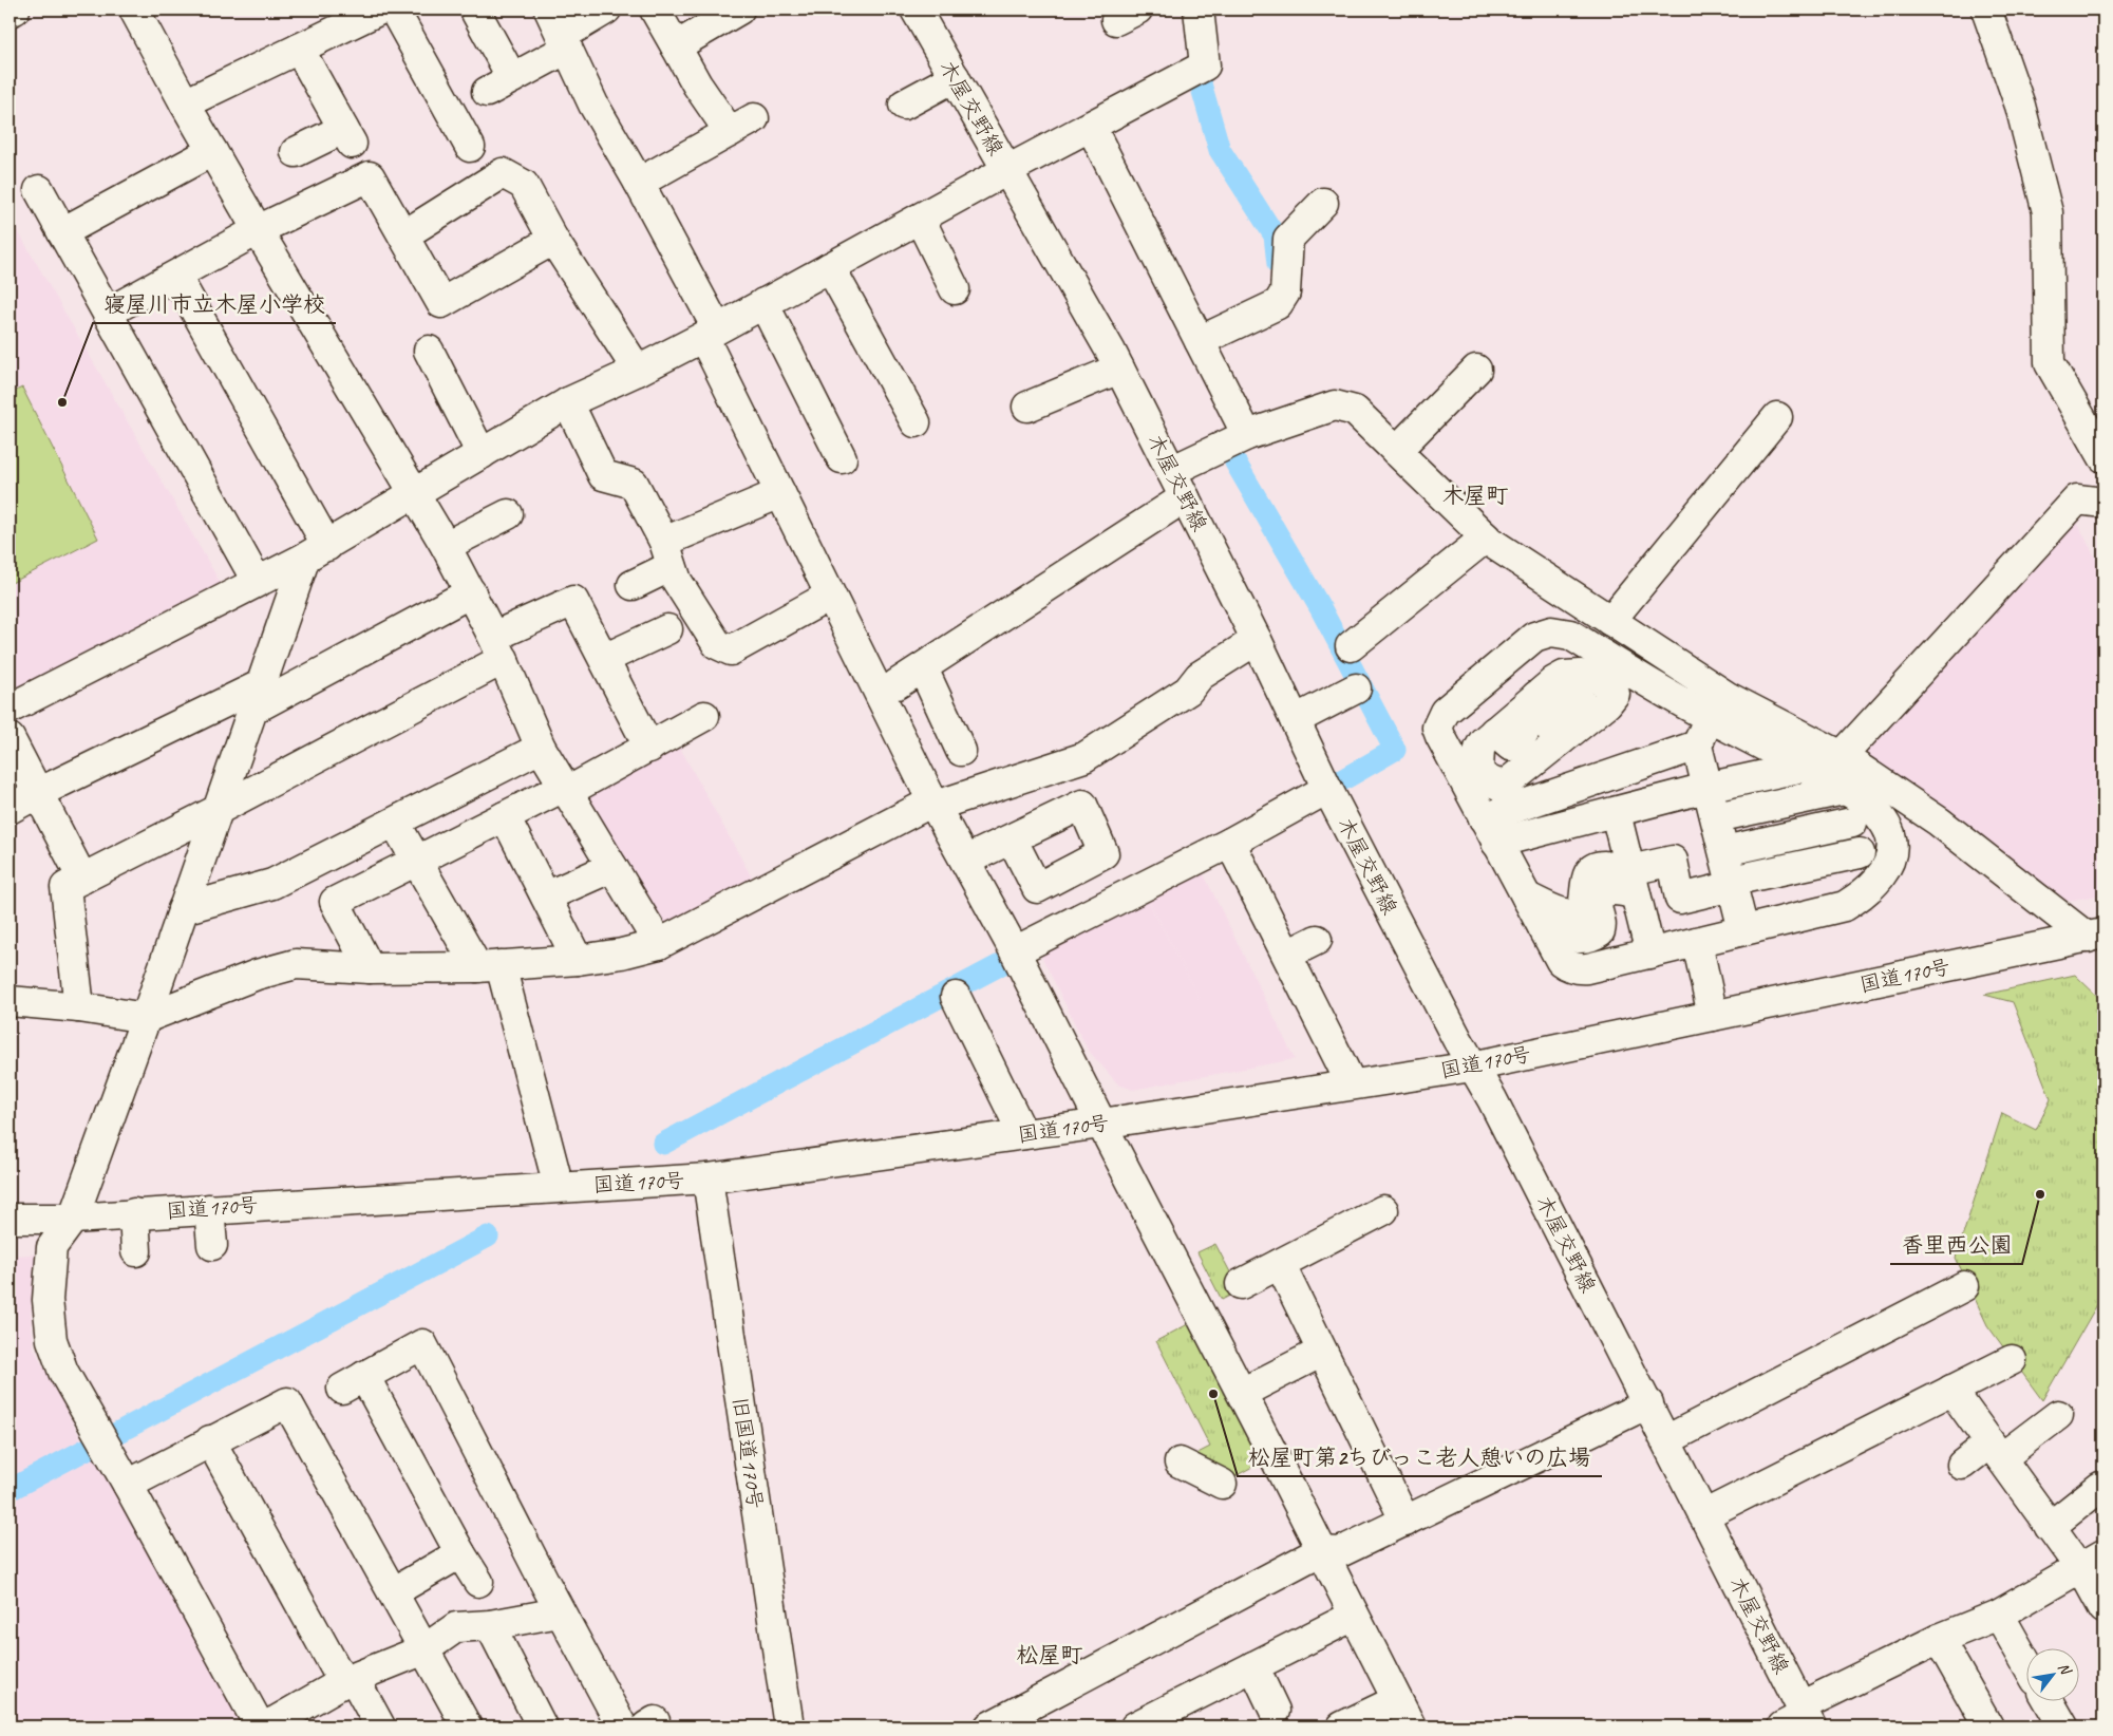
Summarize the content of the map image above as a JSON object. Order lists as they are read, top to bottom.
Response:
{
  "streets": {
    "main road": ["木屋交野線", "国道170号", "旧国道170号"]
  },
  "crossings": [
    ["木屋交野線", "国道170号"],
    ["国道170号", "旧国道170号"]
  ],
  "districts": ["木屋町", "松屋町"],
  "places": ["寝屋川市立木屋小学校", "香里西公園", "松屋町第2ちびっこ老人憩いの広場"],
  "north": "top right"
}
